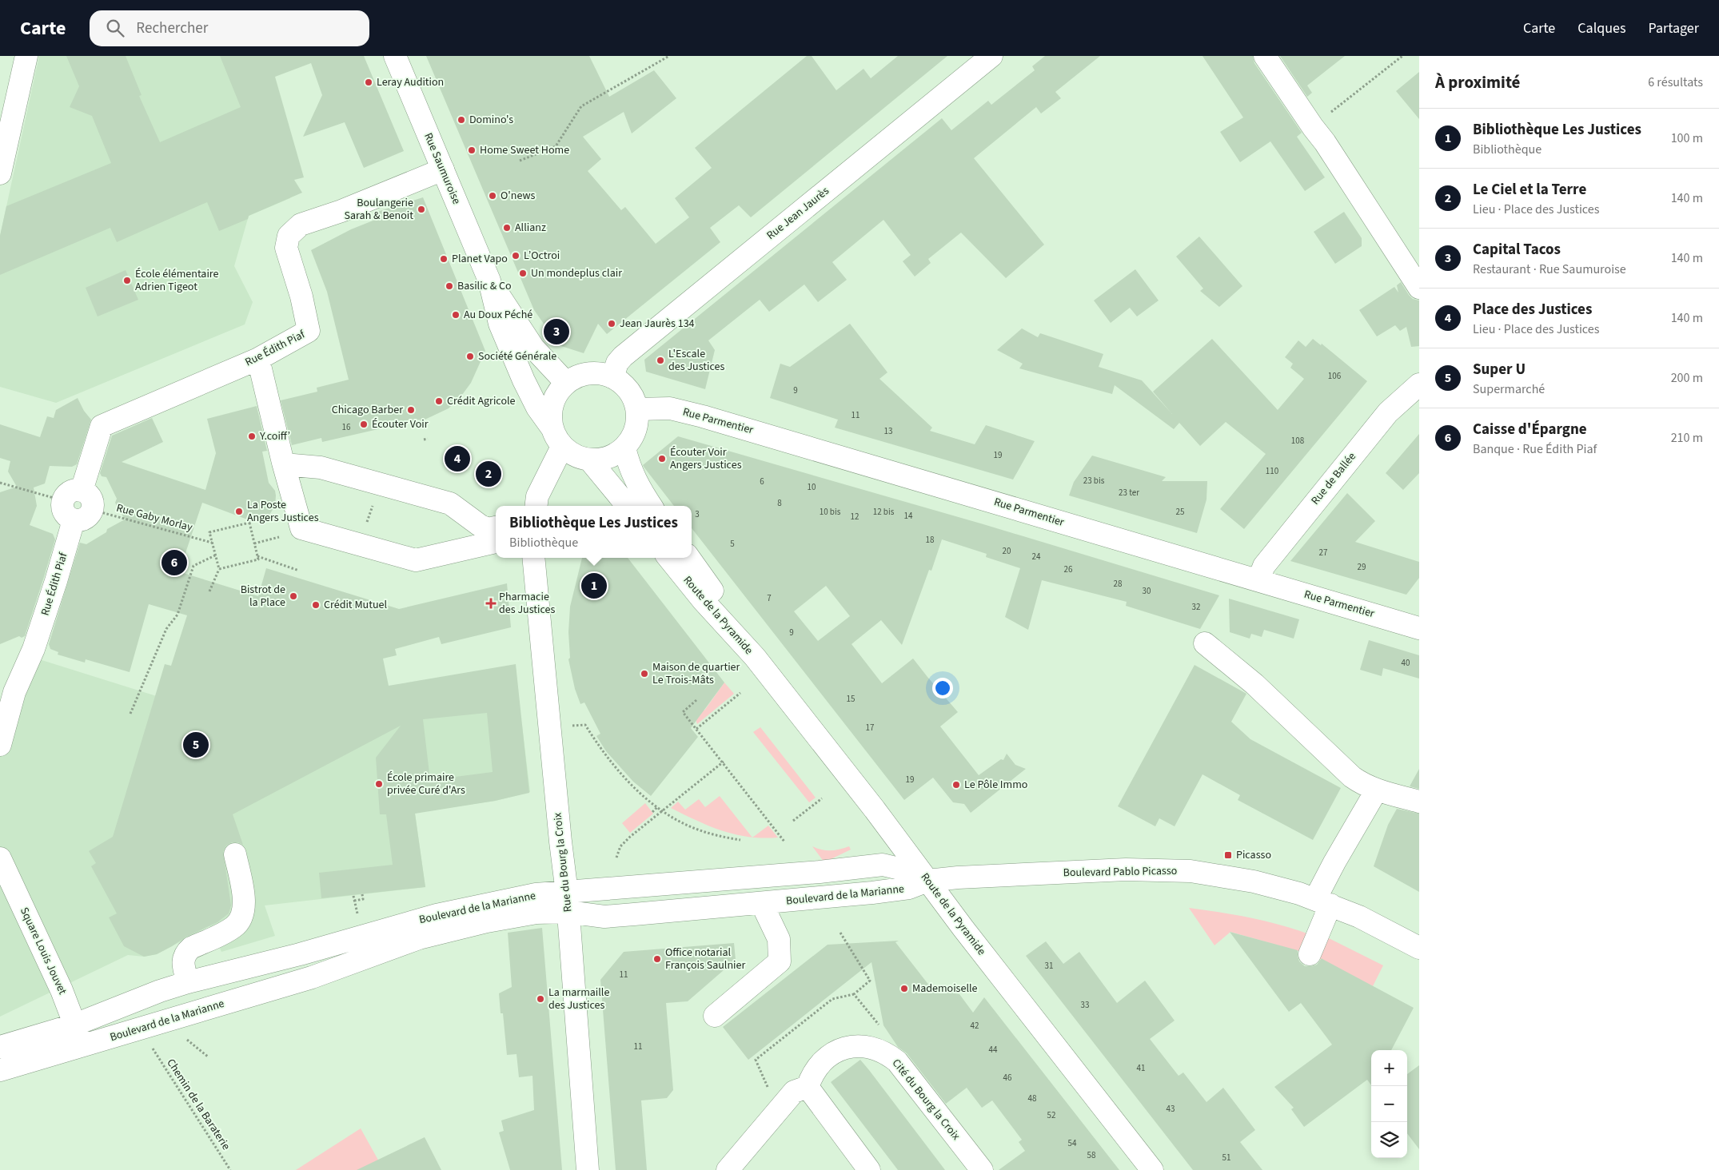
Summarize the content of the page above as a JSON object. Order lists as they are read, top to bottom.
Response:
{
  "streets": {
    "street": [
      "Rue Saumuroise",
      "Rue Jean Jaurès",
      "Rue Édith Piaf",
      "Rue Parmentier",
      "Rue de Ballée",
      "Route de la Pyramide",
      "Rue du Bourg la Croix",
      "Boulevard Pablo Picasso",
      "Boulevard de la Marianne",
      "Square Louis Jouvet",
      "Cité du Bourg la Croix"
    ],
    "path": ["Rue Gaby Morlay", "Chemin de la Baraterie"]
  },
  "crossings": [
    ["Rue Saumuroise", "Rue Jean Jaurès"],
    ["Rue Saumuroise", "Rue Édith Piaf"],
    ["Rue Saumuroise", "Rue Parmentier"],
    ["Rue Jean Jaurès", "Rue Parmentier"],
    ["Rue Édith Piaf", "Rue Gaby Morlay"],
    ["Rue Parmentier", "Rue de Ballée"],
    ["Route de la Pyramide", "Boulevard Pablo Picasso"],
    ["Route de la Pyramide", "Boulevard de la Marianne"],
    ["Rue du Bourg la Croix", "Boulevard de la Marianne"],
    ["Boulevard Pablo Picasso", "Boulevard de la Marianne"],
    ["Boulevard de la Marianne", "Square Louis Jouvet"]
  ],
  "places": {
    "other": [
      "Leray Audition",
      "Domino's",
      "Home Sweet Home",
      "O'news",
      "Boulangerie Sarah & Benoit",
      "Allianz",
      "L’Octroi",
      "Planet Vapo",
      "Un mondeplus clair",
      "École élémentaire Adrien Tigeot",
      "Basilic & Co",
      "Au Doux Péché",
      "Jean Jaurès 134",
      "Société Générale",
      "L'Escale des Justices",
      "Crédit Agricole",
      "Chicago Barber",
      "Écouter Voir",
      "Y.coiff’",
      "Écouter Voir Angers Justices",
      "La Poste Angers Justices",
      "Bistrot de la Place",
      "Crédit Mutuel",
      "Maison de quartier Le Trois-Mâts",
      "École primaire privée Curé d'Ars",
      "Le Pôle Immo",
      "Office notarial François Saulnier",
      "Mademoiselle",
      "La marmaille des Justices"
    ],
    "health": ["Pharmacie des Justices"],
    "transit": ["Picasso"]
  },
  "house_numbers": [
    "106",
    "9",
    "11",
    "16",
    "13",
    "108",
    "19",
    "110",
    "23 bis",
    "6",
    "10",
    "23 ter",
    "8",
    "10 bis",
    "12 bis",
    "25",
    "3",
    "14",
    "12",
    "18",
    "5",
    "20",
    "27",
    "24",
    "29",
    "26",
    "28",
    "30",
    "7",
    "32",
    "9",
    "40",
    "15",
    "17",
    "19",
    "31",
    "11",
    "33",
    "42",
    "11",
    "44",
    "41",
    "46",
    "48",
    "43",
    "52",
    "54",
    "58",
    "51"
  ],
  "page": {
    "header": "Carte",
    "search": "Rechercher",
    "nav": ["Carte", "Calques", "Partager"],
    "heading": ["À proximité", "6 résultats"],
    "list": [
      {
        "mark": "1",
        "name": "Bibliothèque Les Justices",
        "note": "Bibliothèque",
        "value": "100 m"
      },
      {
        "mark": "2",
        "name": "Le Ciel et la Terre",
        "note": "Lieu · Place des Justices",
        "value": "140 m"
      },
      {
        "mark": "3",
        "name": "Capital Tacos",
        "note": "Restaurant · Rue Saumuroise",
        "value": "140 m"
      },
      {
        "mark": "4",
        "name": "Place des Justices",
        "note": "Lieu · Place des Justices",
        "value": "140 m"
      },
      {
        "mark": "5",
        "name": "Super U",
        "note": "Supermarché",
        "value": "200 m"
      },
      {
        "mark": "6",
        "name": "Caisse d'Épargne",
        "note": "Banque · Rue Édith Piaf",
        "value": "210 m"
      }
    ],
    "pins": [
      "3",
      "4",
      "2",
      "6",
      "1",
      "5"
    ],
    "popup": ["Bibliothèque Les Justices", "Bibliothèque"],
    "map_buttons": ["+", "−"]
  }
}
